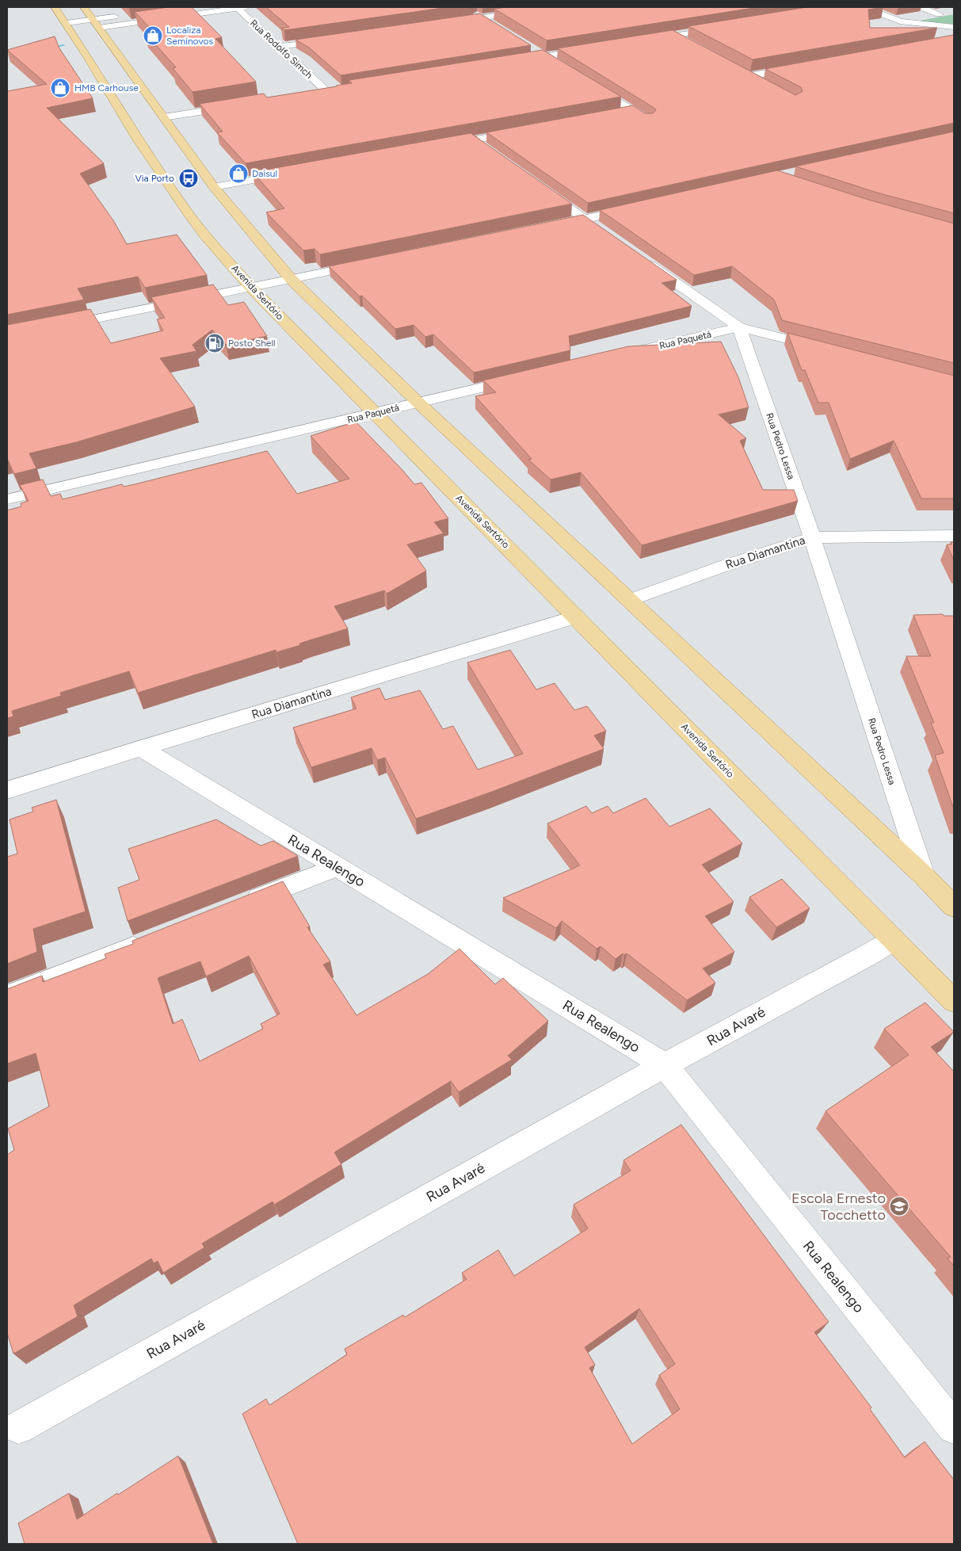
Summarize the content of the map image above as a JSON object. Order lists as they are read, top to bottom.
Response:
{
  "streets": {
    "main road": ["Avenida Sertório"],
    "street": [
      "Rua Rodolfo Simch",
      "Rua Paquetá",
      "Rua Pedro Lessa",
      "Rua Diamantina",
      "Rua Realengo",
      "Rua Avaré"
    ]
  },
  "crossings": [
    ["Avenida Sertório", "Rua Paquetá"],
    ["Avenida Sertório", "Rua Diamantina"],
    ["Avenida Sertório", "Rua Avaré"],
    ["Rua Paquetá", "Rua Pedro Lessa"],
    ["Rua Pedro Lessa", "Rua Diamantina"],
    ["Rua Diamantina", "Rua Realengo"],
    ["Rua Realengo", "Rua Avaré"]
  ],
  "places": {
    "shop": ["Localiza Seminovos", "HMB Carhouse", "Daisul"],
    "bus stop": ["Via Porto"],
    "fuel station": ["Posto Shell"],
    "school or university": ["Escola Ernesto Tocchetto"]
  }
}
